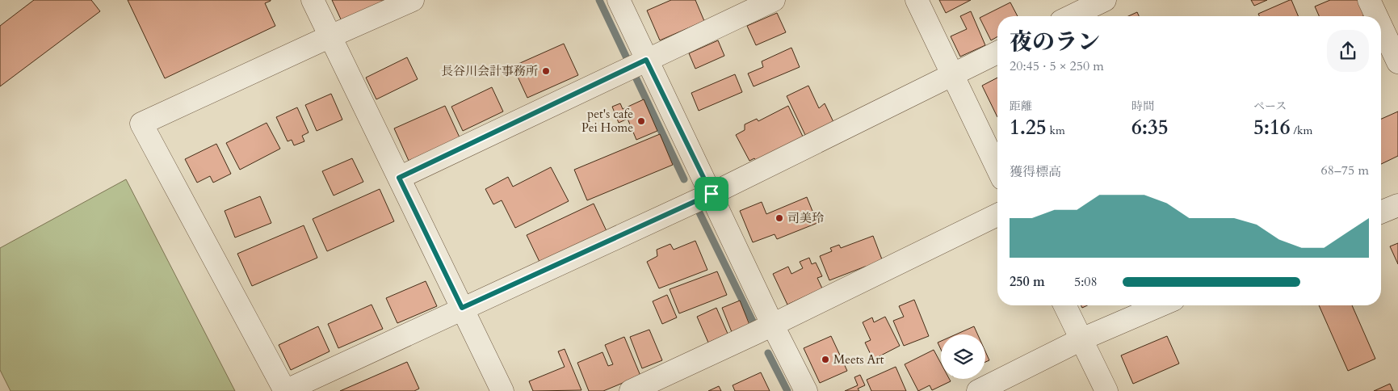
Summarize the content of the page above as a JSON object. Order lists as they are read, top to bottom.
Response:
{
  "places": [
    "長谷川会計事務所",
    "pet's cafe Pei Home",
    "司美玲",
    "Meets Art"
  ],
  "page": {
    "heading": ["夜のラン", "20:45 · 5 × 250 m"],
    "stats": [
      ["距離", "1.25 km"],
      ["時間", "6:35"],
      ["ペース", "5:16 /km"]
    ],
    "chart": ["獲得標高", "68–75 m"],
    "list": [
      {
        "name": "250 m",
        "note": "5:08"
      }
    ]
  }
}
